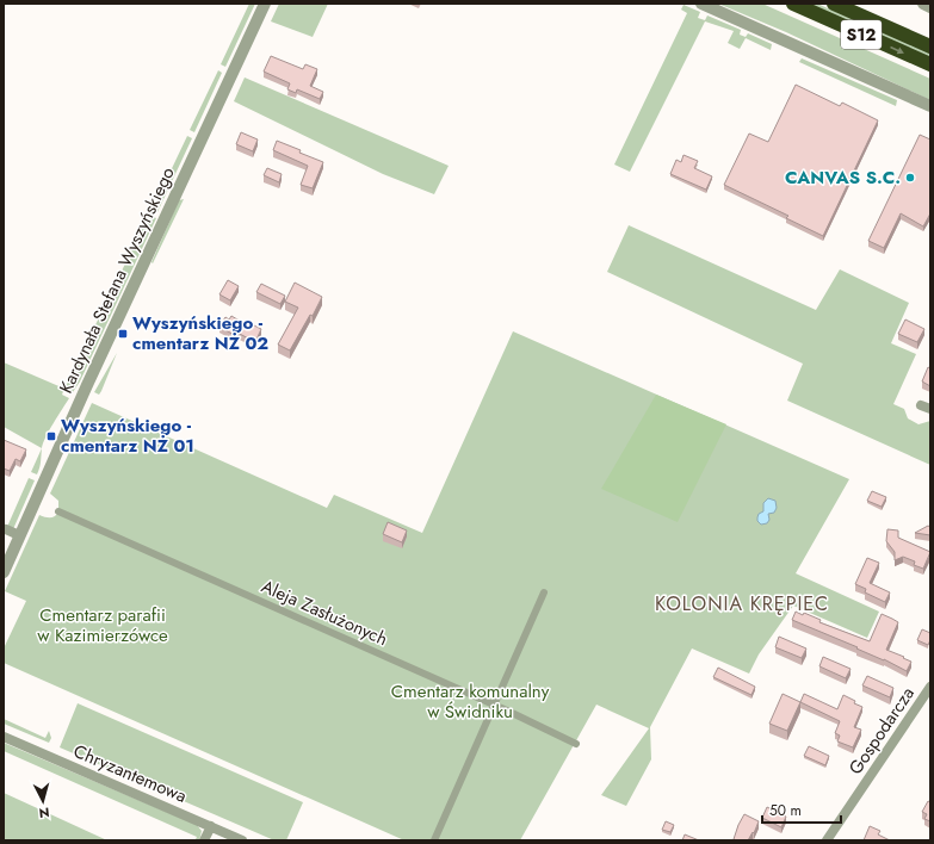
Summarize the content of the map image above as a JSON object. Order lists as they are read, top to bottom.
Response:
{
  "streets": {
    "highway": ["S12"],
    "street": [
      "Kardynała Stefana Wyszyńskiego",
      "Aleja Zasłużonych",
      "Gospodarcza",
      "Chryzantemowa"
    ]
  },
  "districts": ["KOLONIA KRĘPIEC"],
  "parks": ["Cmentarz parafii w Kazimierzówce", "Cmentarz komunalny w Świdniku"],
  "places": {
    "other": ["CANVAS S.C."],
    "transit": ["Wyszyńskiego - cmentarz NŻ 02", "Wyszyńskiego - cmentarz NŻ 01"]
  },
  "scale_bar": "50 m",
  "north": "bottom"
}
